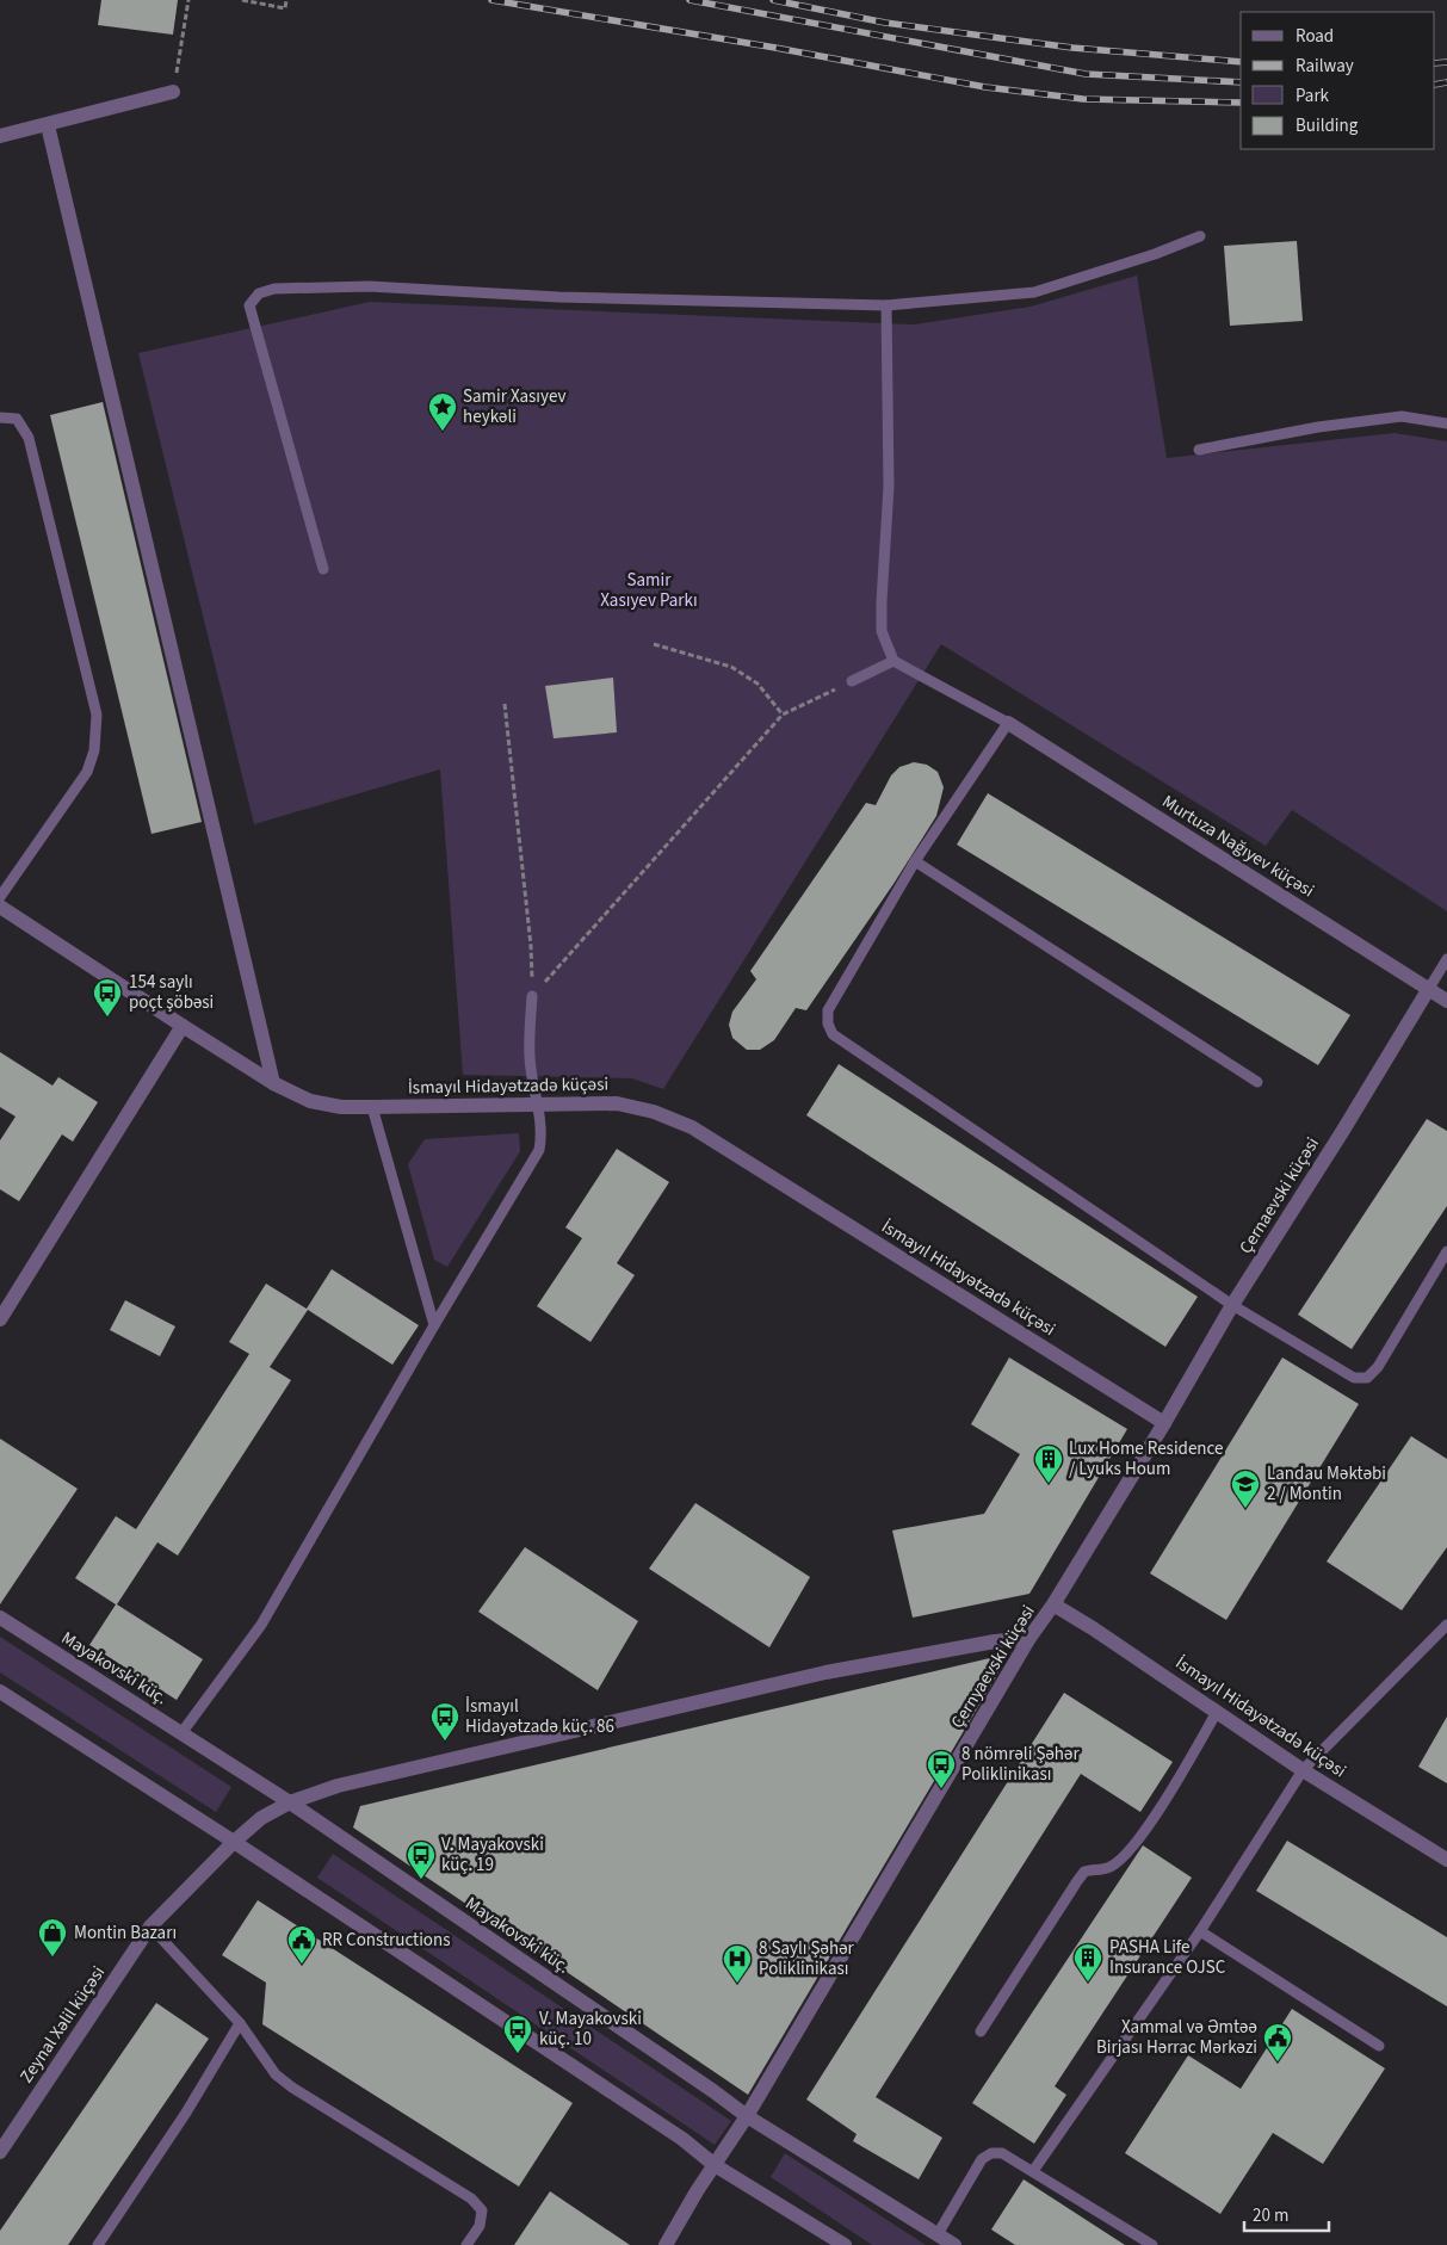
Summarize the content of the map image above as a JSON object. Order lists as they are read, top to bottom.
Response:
{
  "streets": {
    "street": [
      "Murtuza Nağıyev küçəsi",
      "İsmayıl Hidayətzadə küçəsi",
      "Çernaevski küçəsi",
      "Çernyaevski küçəsi",
      "Mayakovski küç.",
      "Zeynal Xəlil küçəsi"
    ]
  },
  "crossings": [
    ["Murtuza Nağıyev küçəsi", "Çernaevski küçəsi"],
    ["İsmayıl Hidayətzadə küçəsi", "Çernaevski küçəsi"],
    ["İsmayıl Hidayətzadə küçəsi", "Çernyaevski küçəsi"],
    ["Çernaevski küçəsi", "Çernyaevski küçəsi"],
    ["Çernyaevski küçəsi", "Mayakovski küç."],
    ["Çernyaevski küçəsi", "Zeynal Xəlil küçəsi"],
    ["Mayakovski küç.", "Zeynal Xəlil küçəsi"]
  ],
  "parks": ["Samir Xasıyev Parkı"],
  "places": {
    "place": ["Samir Xasıyev heykəli"],
    "bus stop": [
      "154 saylı poçt şöbəsi",
      "İsmayıl Hidayətzadə küç. 86",
      "8 nömrəli Şəhər Poliklinikası",
      "V. Mayakovski küç. 19",
      "V. Mayakovski küç. 10"
    ],
    "building": ["Lux Home Residence / Lyuks Houm", "PASHA Life Insurance OJSC"],
    "school or university": ["Landau Məktəbi 2 / Montin"],
    "shop": ["Montin Bazarı"],
    "public building": ["RR Constructions", "Xammal və Əmtəə Birjası Hərrac Mərkəzi"],
    "hospital": ["8 Saylı Şəhər Poliklinikası"]
  },
  "legend": [
    "Road",
    "Railway",
    "Park",
    "Building"
  ],
  "scale_bar": "20 m"
}
